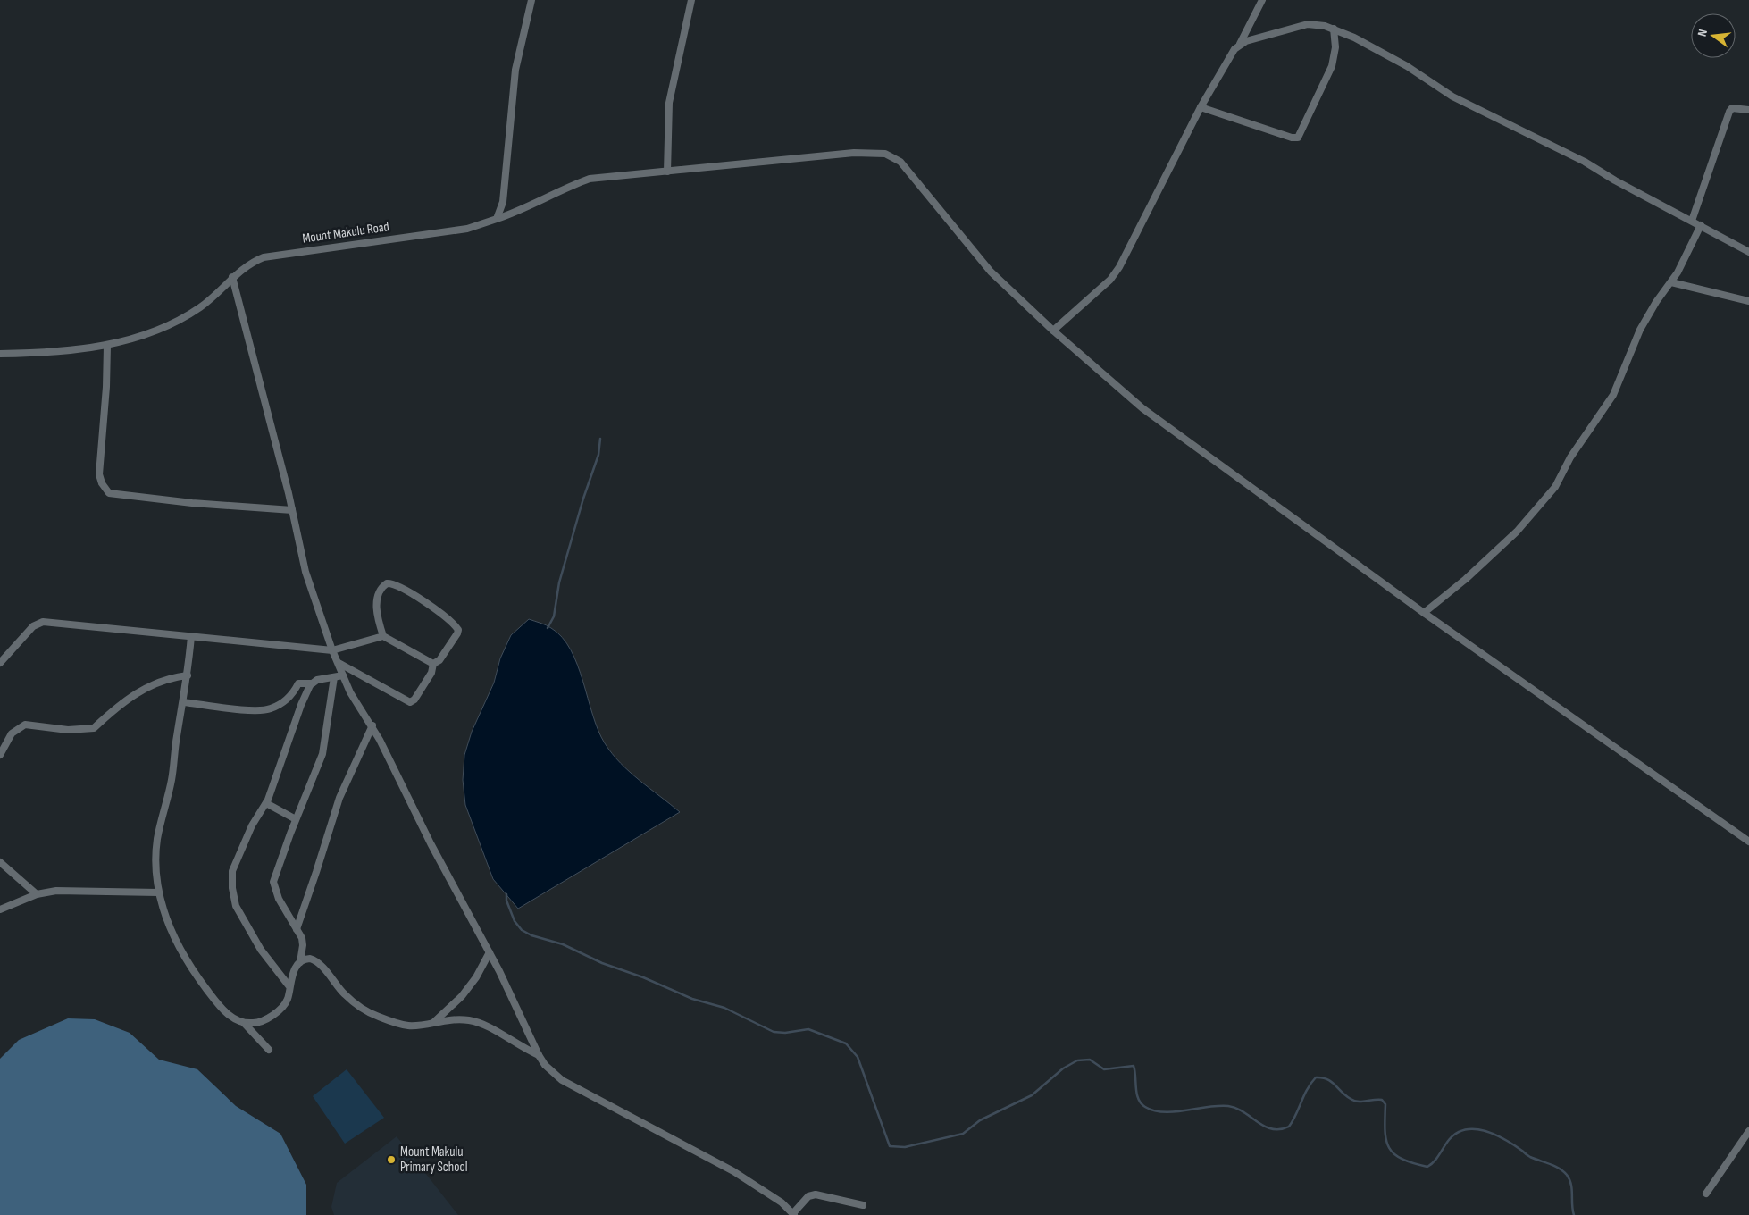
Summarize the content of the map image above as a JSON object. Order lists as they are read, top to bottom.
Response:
{
  "streets": {
    "street": ["Mount Makulu Road"]
  },
  "places": ["Mount Makulu Primary School"],
  "north": "left"
}
